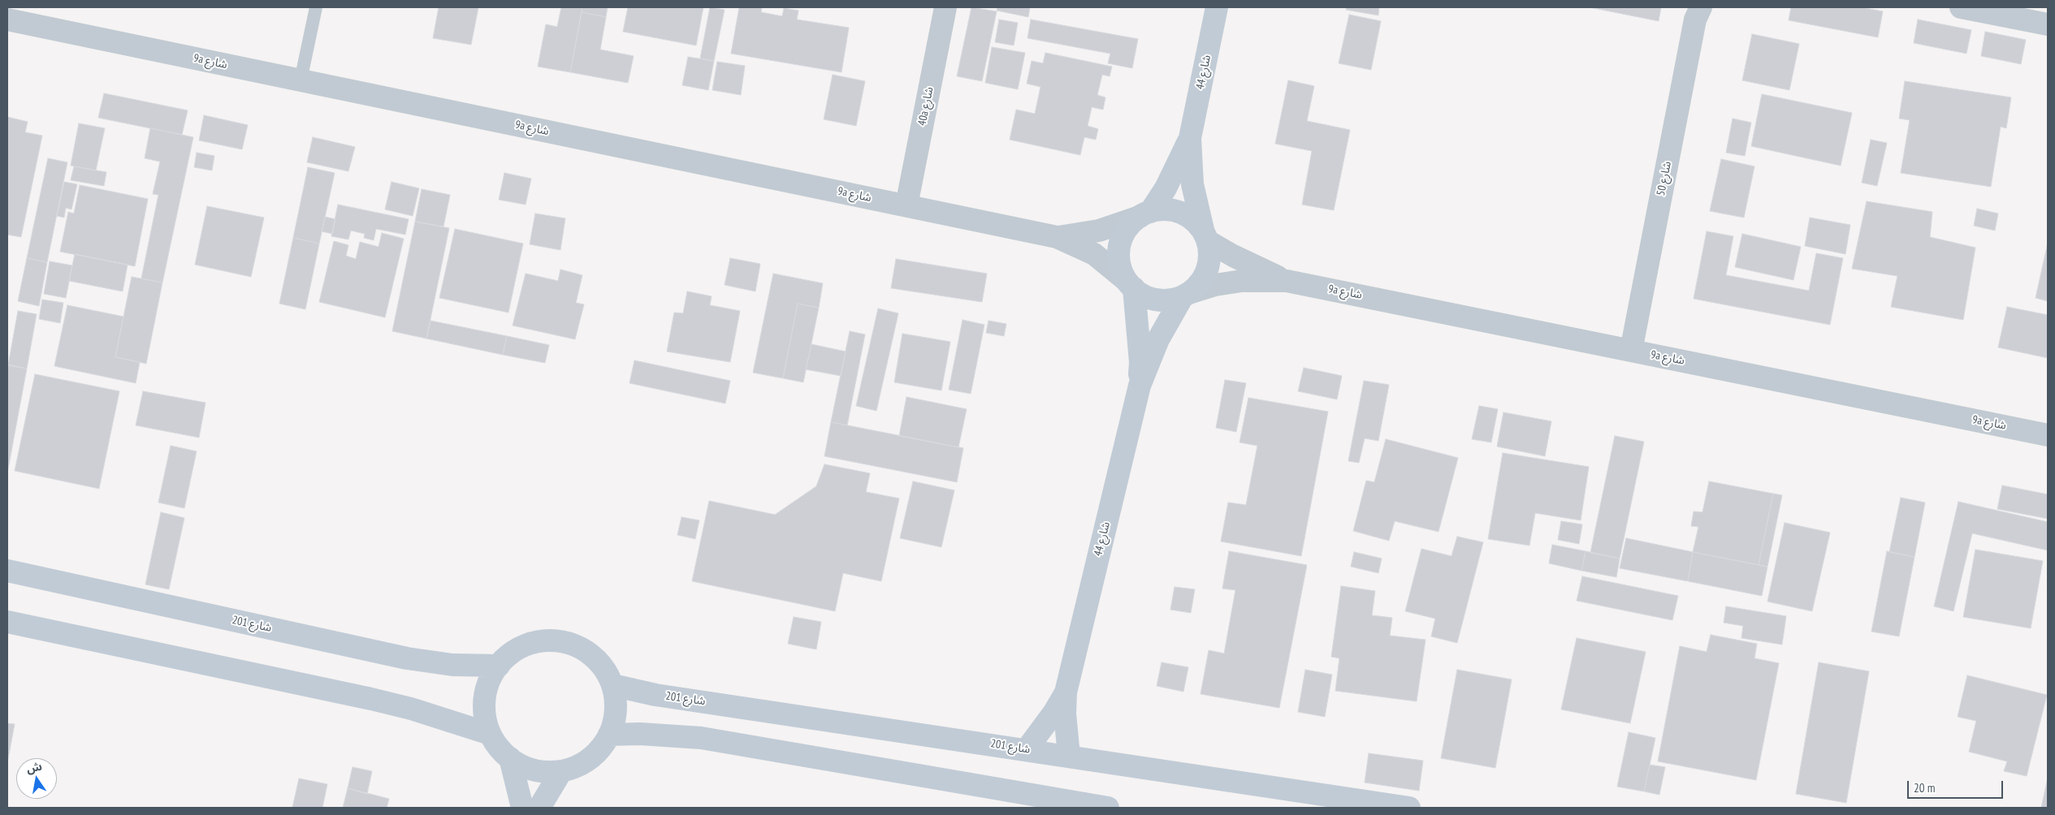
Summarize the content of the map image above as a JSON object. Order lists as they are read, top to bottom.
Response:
{
  "streets": {
    "street": [
      "9a شارع",
      "شارع 44",
      "40a شارع",
      "شارع 50",
      "شارع 201"
    ]
  },
  "crossings": [
    ["9a شارع", "شارع 44"],
    ["9a شارع", "40a شارع"],
    ["9a شارع", "شارع 50"],
    ["شارع 44", "شارع 201"]
  ],
  "scale_bar": "20 m",
  "north": "top"
}
